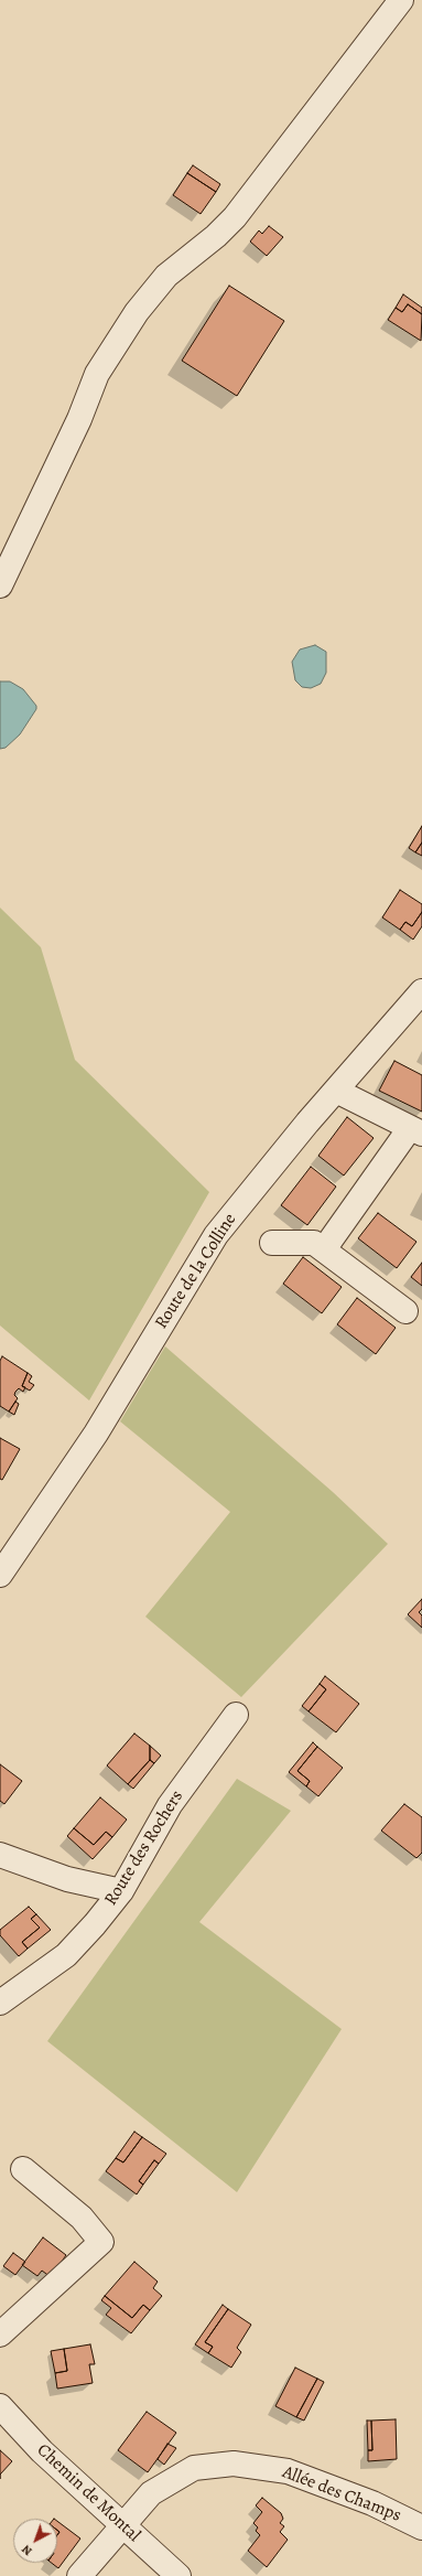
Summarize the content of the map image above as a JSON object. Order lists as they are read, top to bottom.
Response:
{
  "streets": {
    "street": [
      "Route de la Colline",
      "Route des Rochers",
      "Chemin de Montal",
      "Allée des Champs"
    ]
  },
  "crossings": [
    ["Chemin de Montal", "Allée des Champs"]
  ],
  "north": "bottom left"
}
